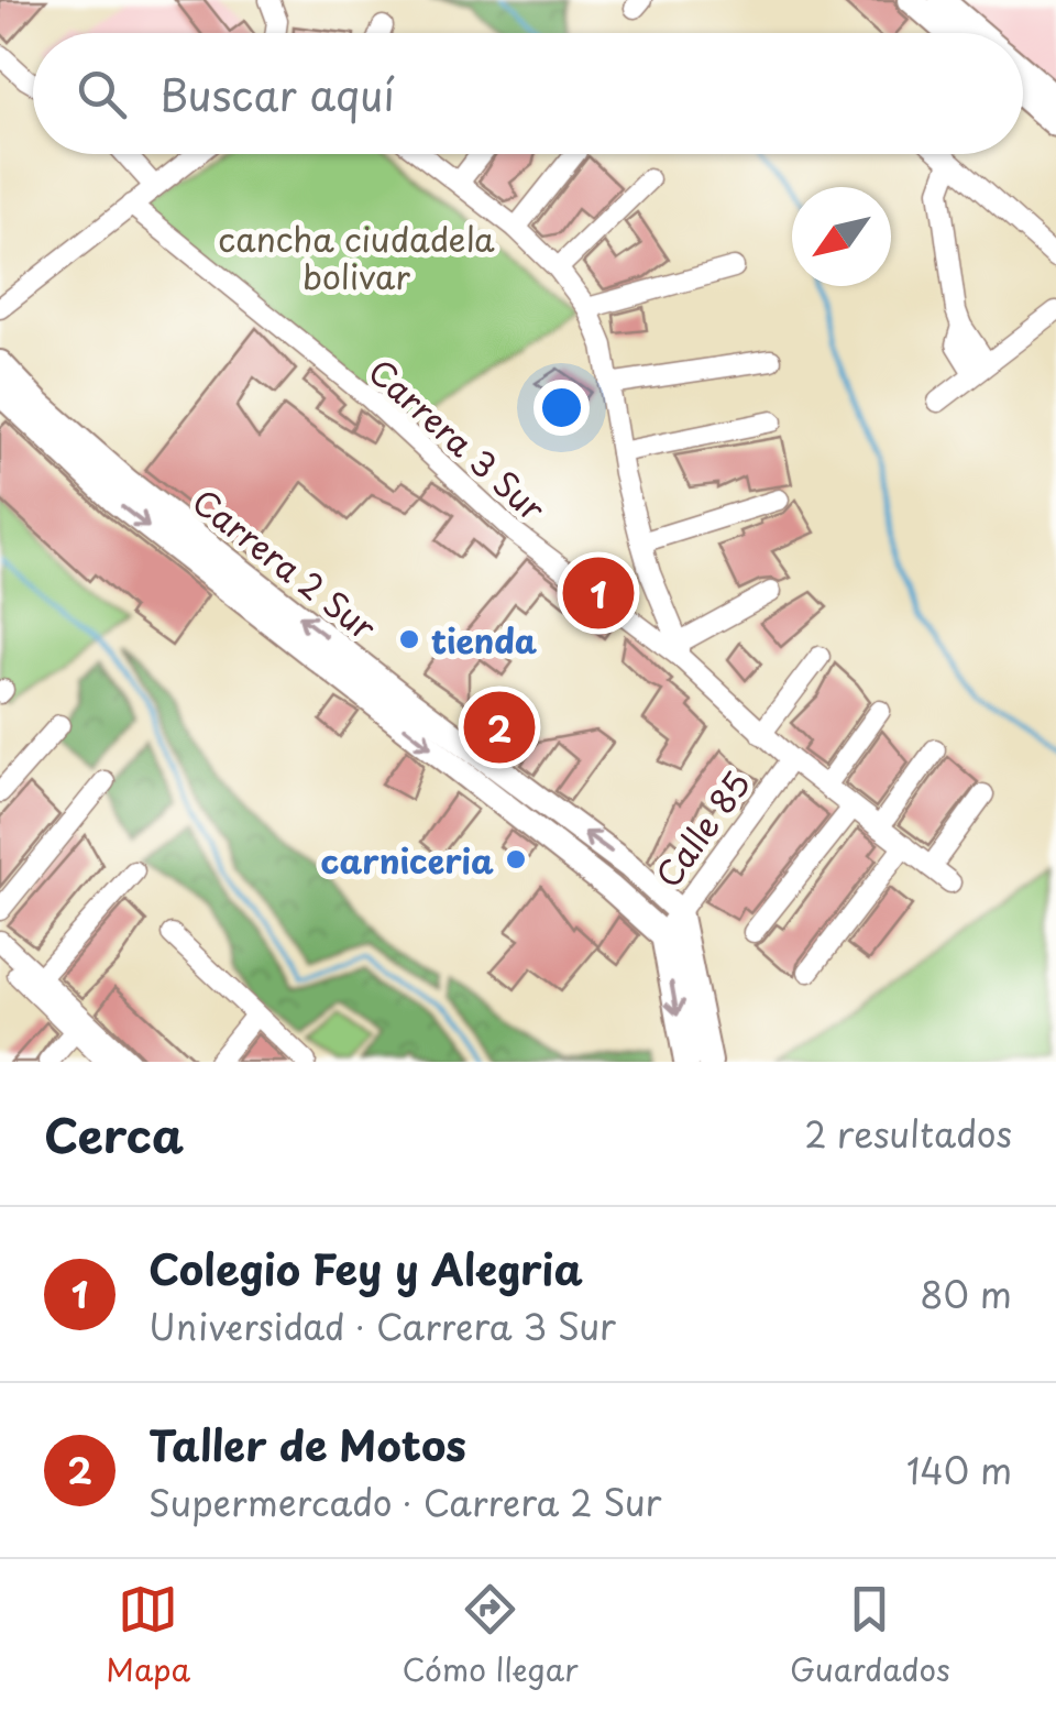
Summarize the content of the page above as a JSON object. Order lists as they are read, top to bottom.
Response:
{
  "streets": {
    "street": ["Carrera 3 Sur", "Carrera 2 Sur", "Calle 85"]
  },
  "crossings": [
    ["Carrera 3 Sur", "Calle 85"],
    ["Carrera 2 Sur", "Calle 85"]
  ],
  "parks": ["cancha ciudadela bolivar"],
  "places": ["tienda", "carniceria"],
  "north": "bottom left",
  "page": {
    "search": "Buscar aquí",
    "pins": ["1", "2"],
    "heading": ["Cerca", "2 resultados"],
    "list": [
      {
        "mark": "1",
        "name": "Colegio Fey y Alegria",
        "note": "Universidad · Carrera 3 Sur",
        "value": "80 m"
      },
      {
        "mark": "2",
        "name": "Taller de Motos",
        "note": "Supermercado · Carrera 2 Sur",
        "value": "140 m"
      }
    ],
    "nav": ["Mapa", "Cómo llegar", "Guardados"]
  }
}
